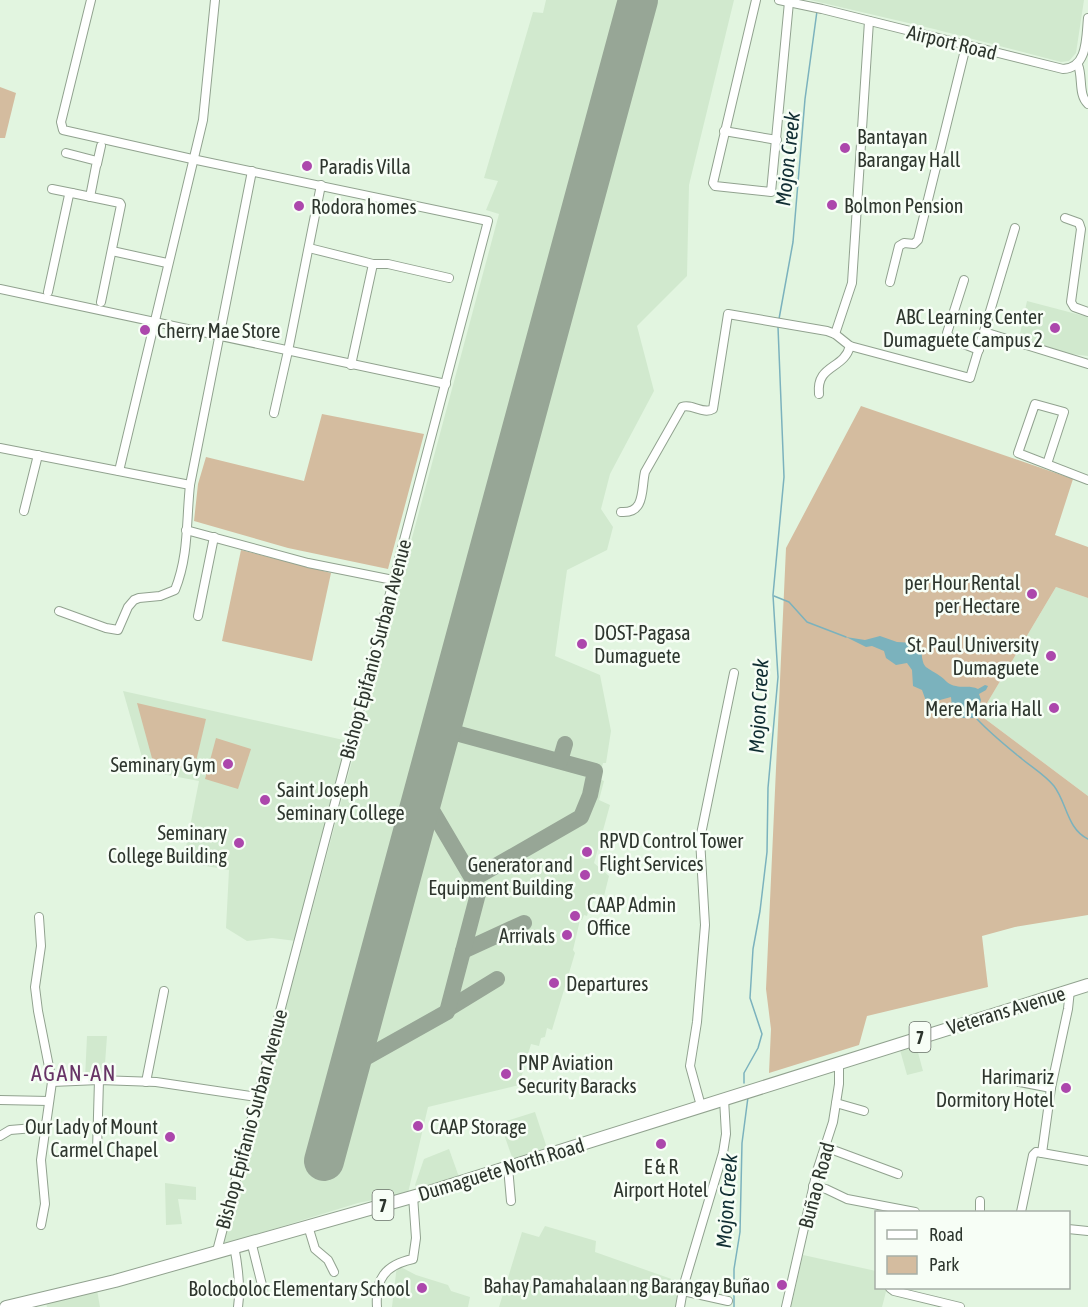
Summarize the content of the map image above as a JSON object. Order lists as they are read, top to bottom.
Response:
{
  "streets": {
    "highway": ["Veterans Avenue", "7", "Dumaguete North Road"],
    "street": ["Airport Road", "Bishop Epifanio Surban Avenue", "Buñao Road"]
  },
  "crossings": [
    ["Bishop Epifanio Surban Avenue", "Dumaguete North Road"],
    ["Veterans Avenue", "Dumaguete North Road"],
    ["Veterans Avenue", "Buñao Road"]
  ],
  "districts": ["AGAN-AN"],
  "water": ["Mojon Creek"],
  "places": [
    "Bantayan Barangay Hall",
    "Paradis Villa",
    "Bolmon Pension",
    "Rodora homes",
    "ABC Learning Center Dumaguete Campus 2",
    "Cherry Mae Store",
    "per Hour Rental per Hectare",
    "DOST-Pagasa Dumaguete",
    "St. Paul University Dumaguete",
    "Mere Maria Hall",
    "Seminary Gym",
    "Saint Joseph Seminary College",
    "Seminary College Building",
    "RPVD Control Tower Flight Services",
    "Generator and Equipment Building",
    "CAAP Admin Office",
    "Arrivals",
    "Departures",
    "PNP Aviation Security Baracks",
    "Harimariz Dormitory Hotel",
    "CAAP Storage",
    "Our Lady of Mount Carmel Chapel",
    "E & R Airport Hotel",
    "Bahay Pamahalaan ng Barangay Buñao",
    "Bolocboloc Elementary School"
  ],
  "legend": ["Road", "Park"]
}
